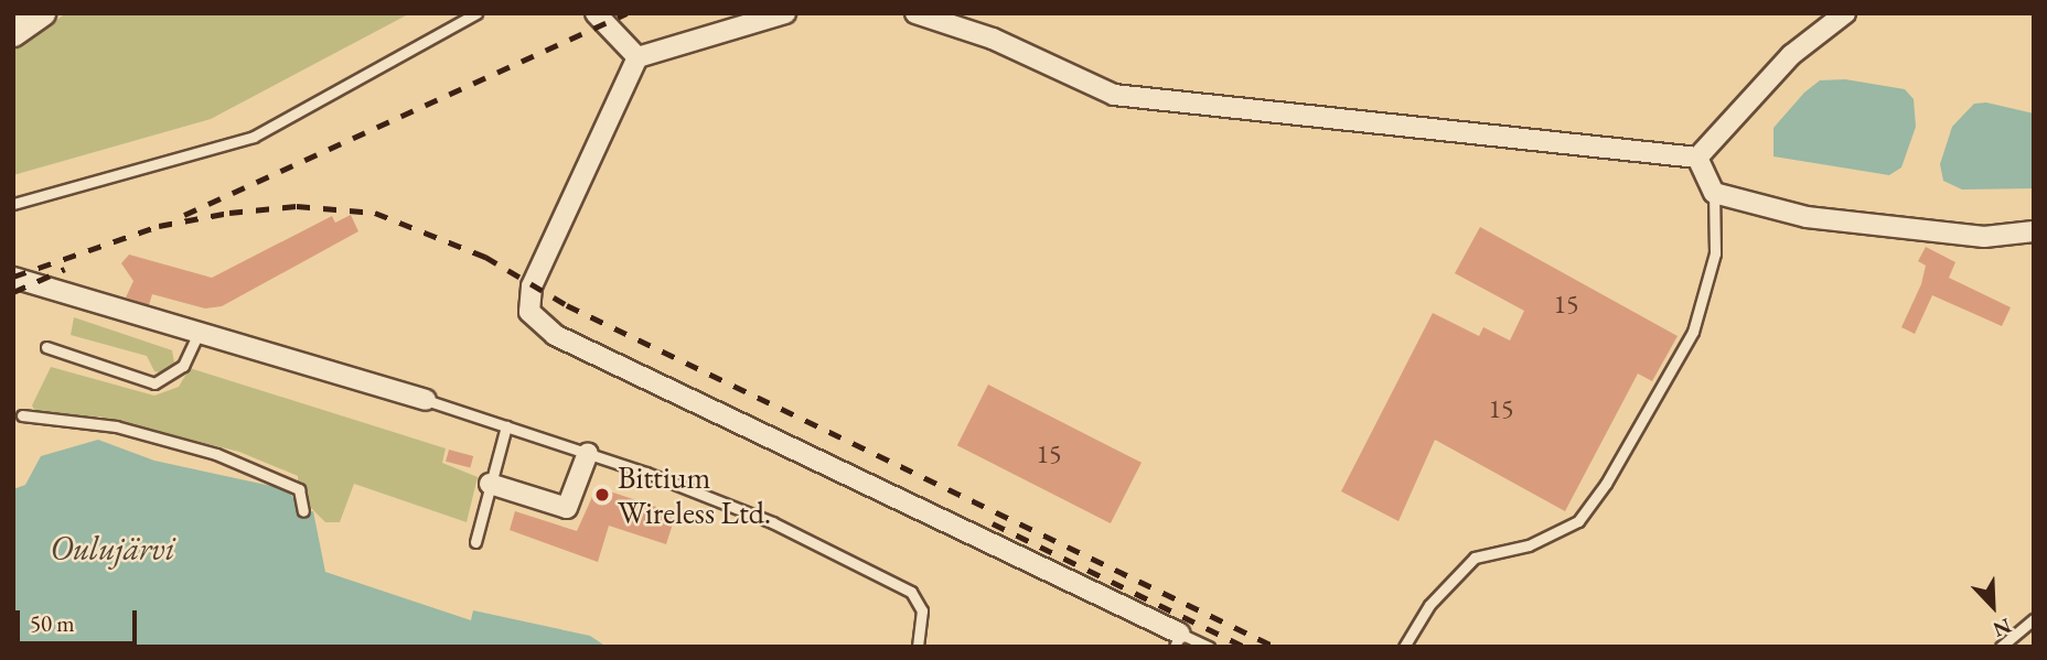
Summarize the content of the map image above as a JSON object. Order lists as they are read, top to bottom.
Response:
{
  "water": ["Oulujärvi"],
  "places": ["Bittium Wireless Ltd."],
  "house_numbers": ["15", "15", "15"],
  "scale_bar": "50 m",
  "north": "bottom right"
}
